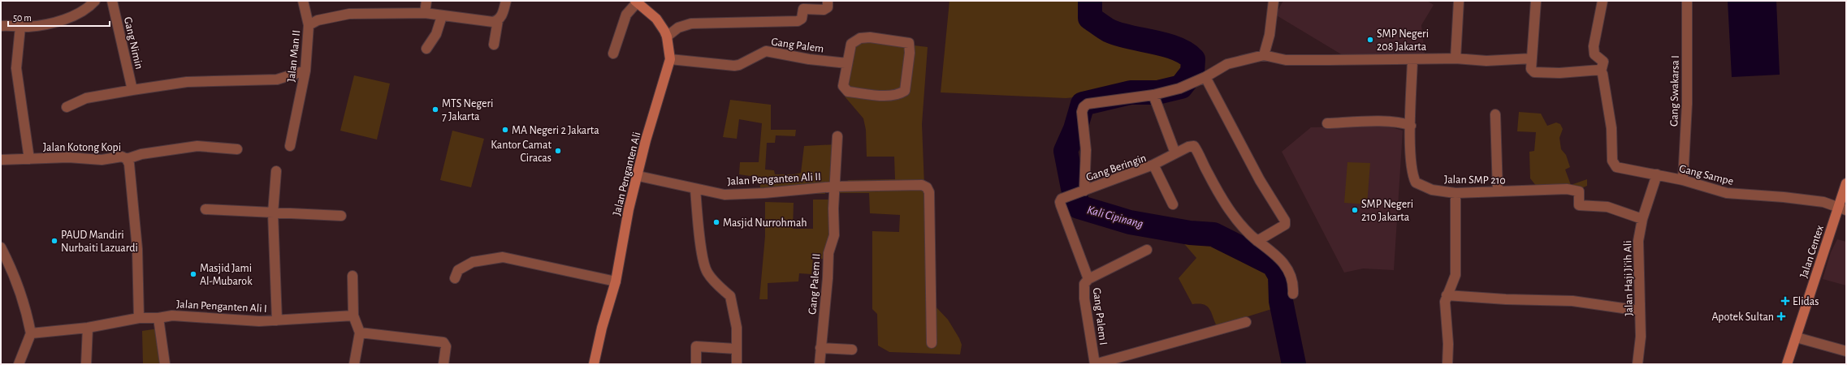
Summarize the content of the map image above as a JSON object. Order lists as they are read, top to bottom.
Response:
{
  "streets": {
    "street": [
      "Gang Nimin",
      "Gang Palem",
      "Jalan Man II",
      "Gang Swakarsa I",
      "Jalan Kotong Kopi",
      "Gang Beringin",
      "Jalan Penganten Ali",
      "Gang Sampe",
      "Jalan Penganten Ali II",
      "Jalan SMP 210",
      "Jalan Centex",
      "Jalan Haji Ji'ih Ali",
      "Gang Palem II",
      "Jalan Penganten Ali I",
      "Gang Palem I"
    ]
  },
  "crossings": [
    ["Gang Palem", "Jalan Penganten Ali"],
    ["Gang Swakarsa I", "Gang Sampe"],
    ["Jalan Kotong Kopi", "Jalan Penganten Ali I"],
    ["Gang Beringin", "Gang Palem I"],
    ["Jalan Penganten Ali", "Jalan Penganten Ali II"],
    ["Gang Sampe", "Jalan Centex"],
    ["Gang Sampe", "Jalan Haji Ji'ih Ali"],
    ["Jalan Penganten Ali II", "Gang Palem II"],
    ["Jalan SMP 210", "Jalan Haji Ji'ih Ali"]
  ],
  "water": ["Kali Cipinang"],
  "places": {
    "other": [
      "SMP Negeri 208 Jakarta",
      "MTS Negeri 7 Jakarta",
      "MA Negeri 2 Jakarta",
      "Kantor Camat Ciracas",
      "SMP Negeri 210 Jakarta",
      "Masjid Nurrohmah",
      "PAUD Mandiri Nurbaiti Lazuardi",
      "Masjid Jami Al-Mubarok"
    ],
    "health": ["Elidas", "Apotek Sultan"]
  },
  "scale_bar": "50 m"
}
